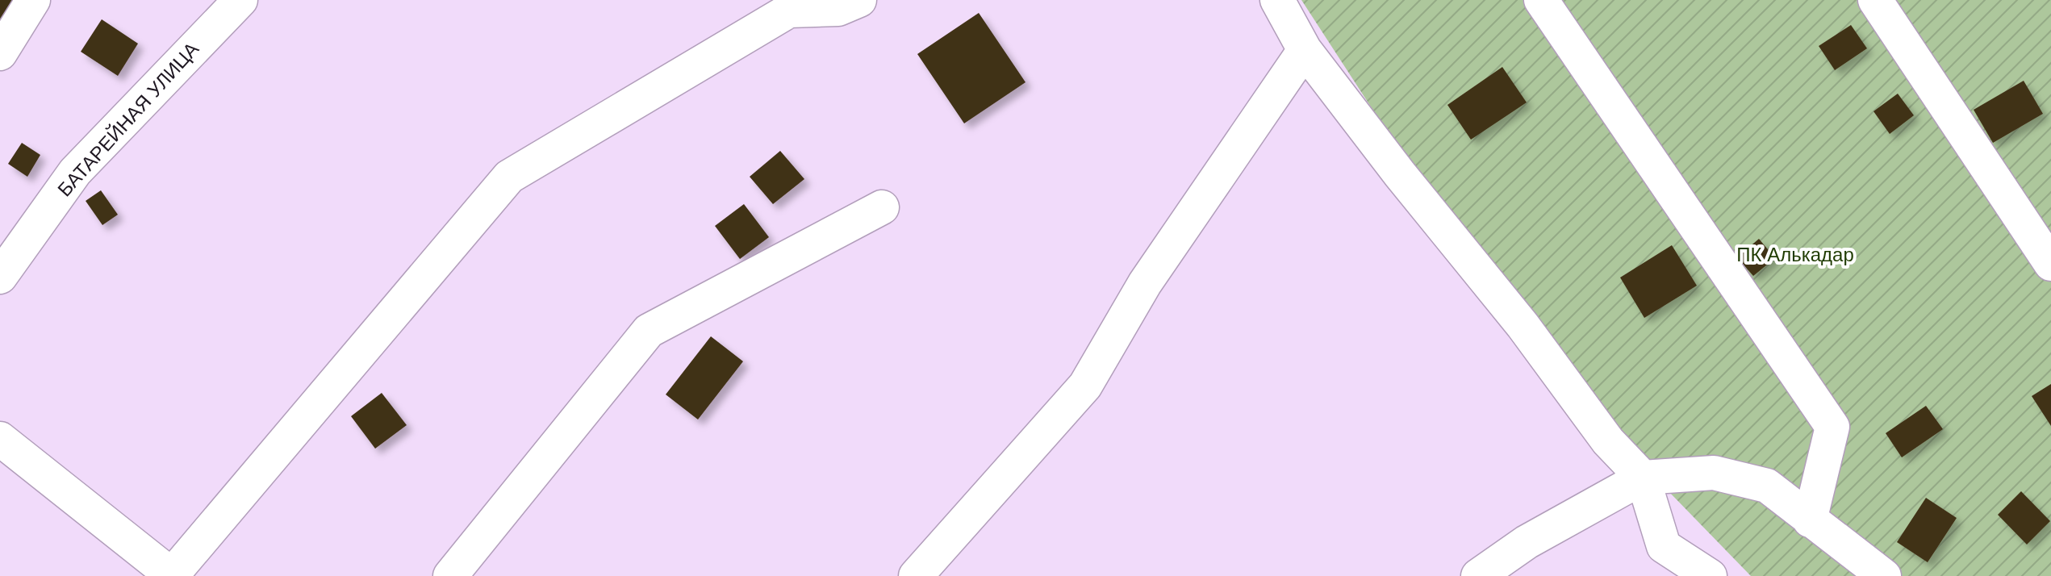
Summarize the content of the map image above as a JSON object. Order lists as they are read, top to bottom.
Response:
{
  "streets": {
    "street": ["БАТАРЕЙНАЯ УЛИЦА"]
  },
  "parks": ["ПК Алькадар"]
}
